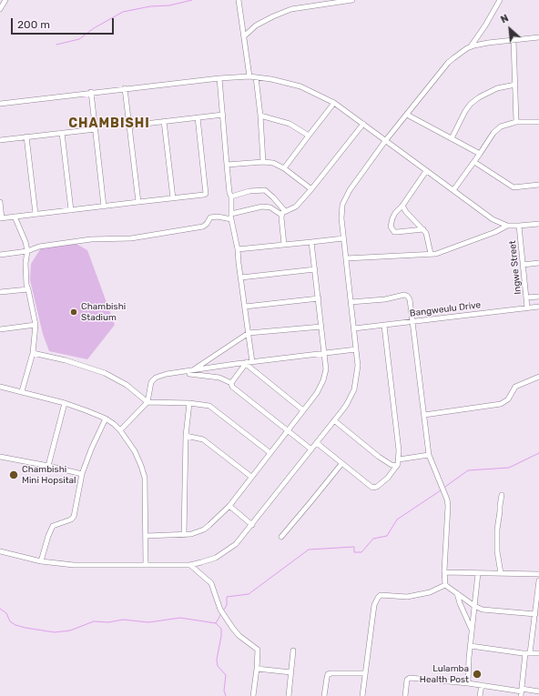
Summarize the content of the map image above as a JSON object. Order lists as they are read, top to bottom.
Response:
{
  "streets": {
    "street": ["Ingwe Street", "Bangweulu Drive"]
  },
  "crossings": [
    ["Ingwe Street", "Bangweulu Drive"]
  ],
  "districts": ["CHAMBISHI"],
  "places": ["Chambishi Stadium", "Chambishi Mini Hopsital", "Lulamba Health Post"],
  "scale_bar": "200 m",
  "north": "top left"
}
